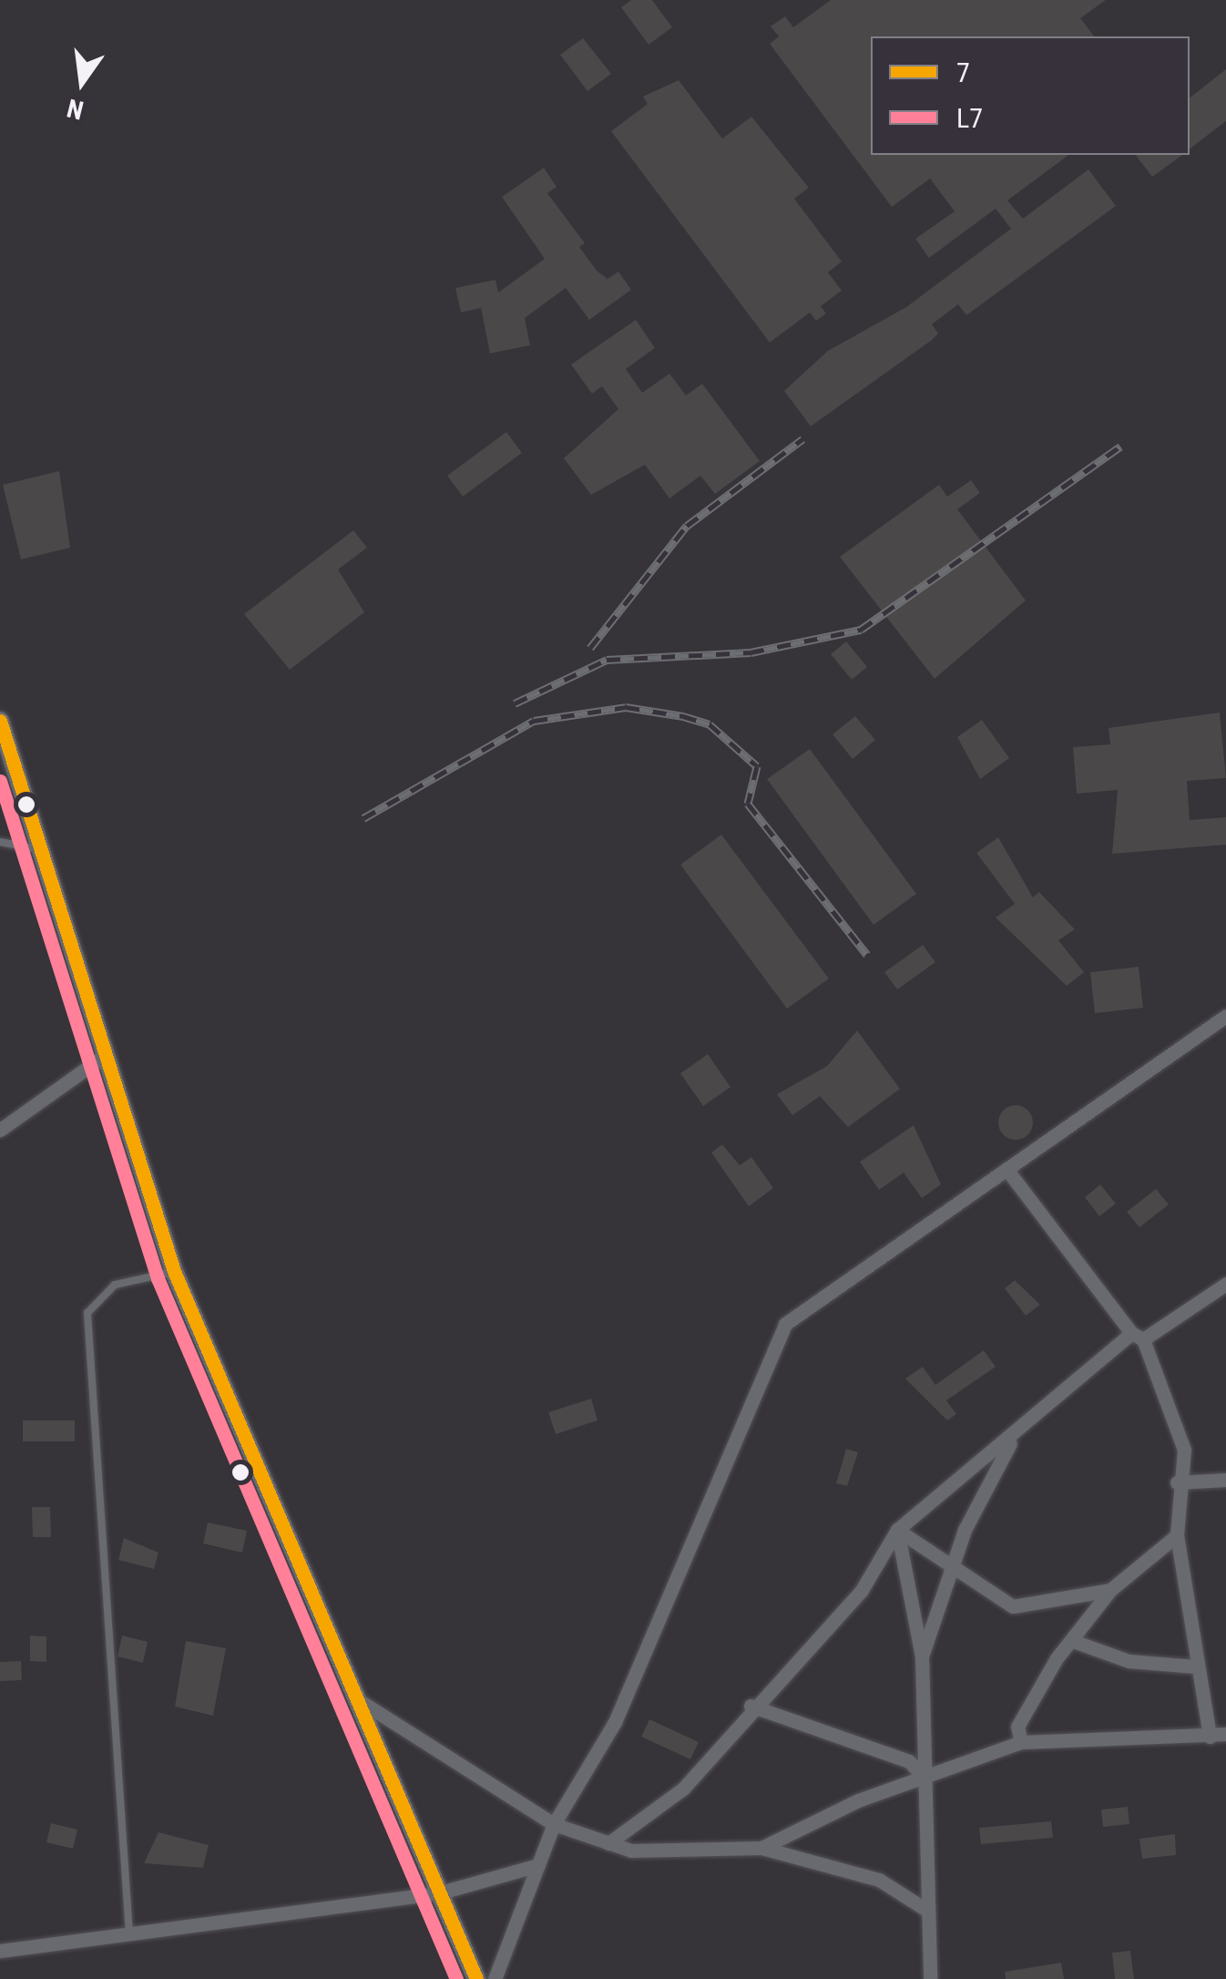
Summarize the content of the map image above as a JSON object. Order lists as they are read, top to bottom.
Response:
{
  "lines": ["transit line 7", "transit line L7"],
  "legend": ["7", "L7"],
  "north": "bottom"
}
